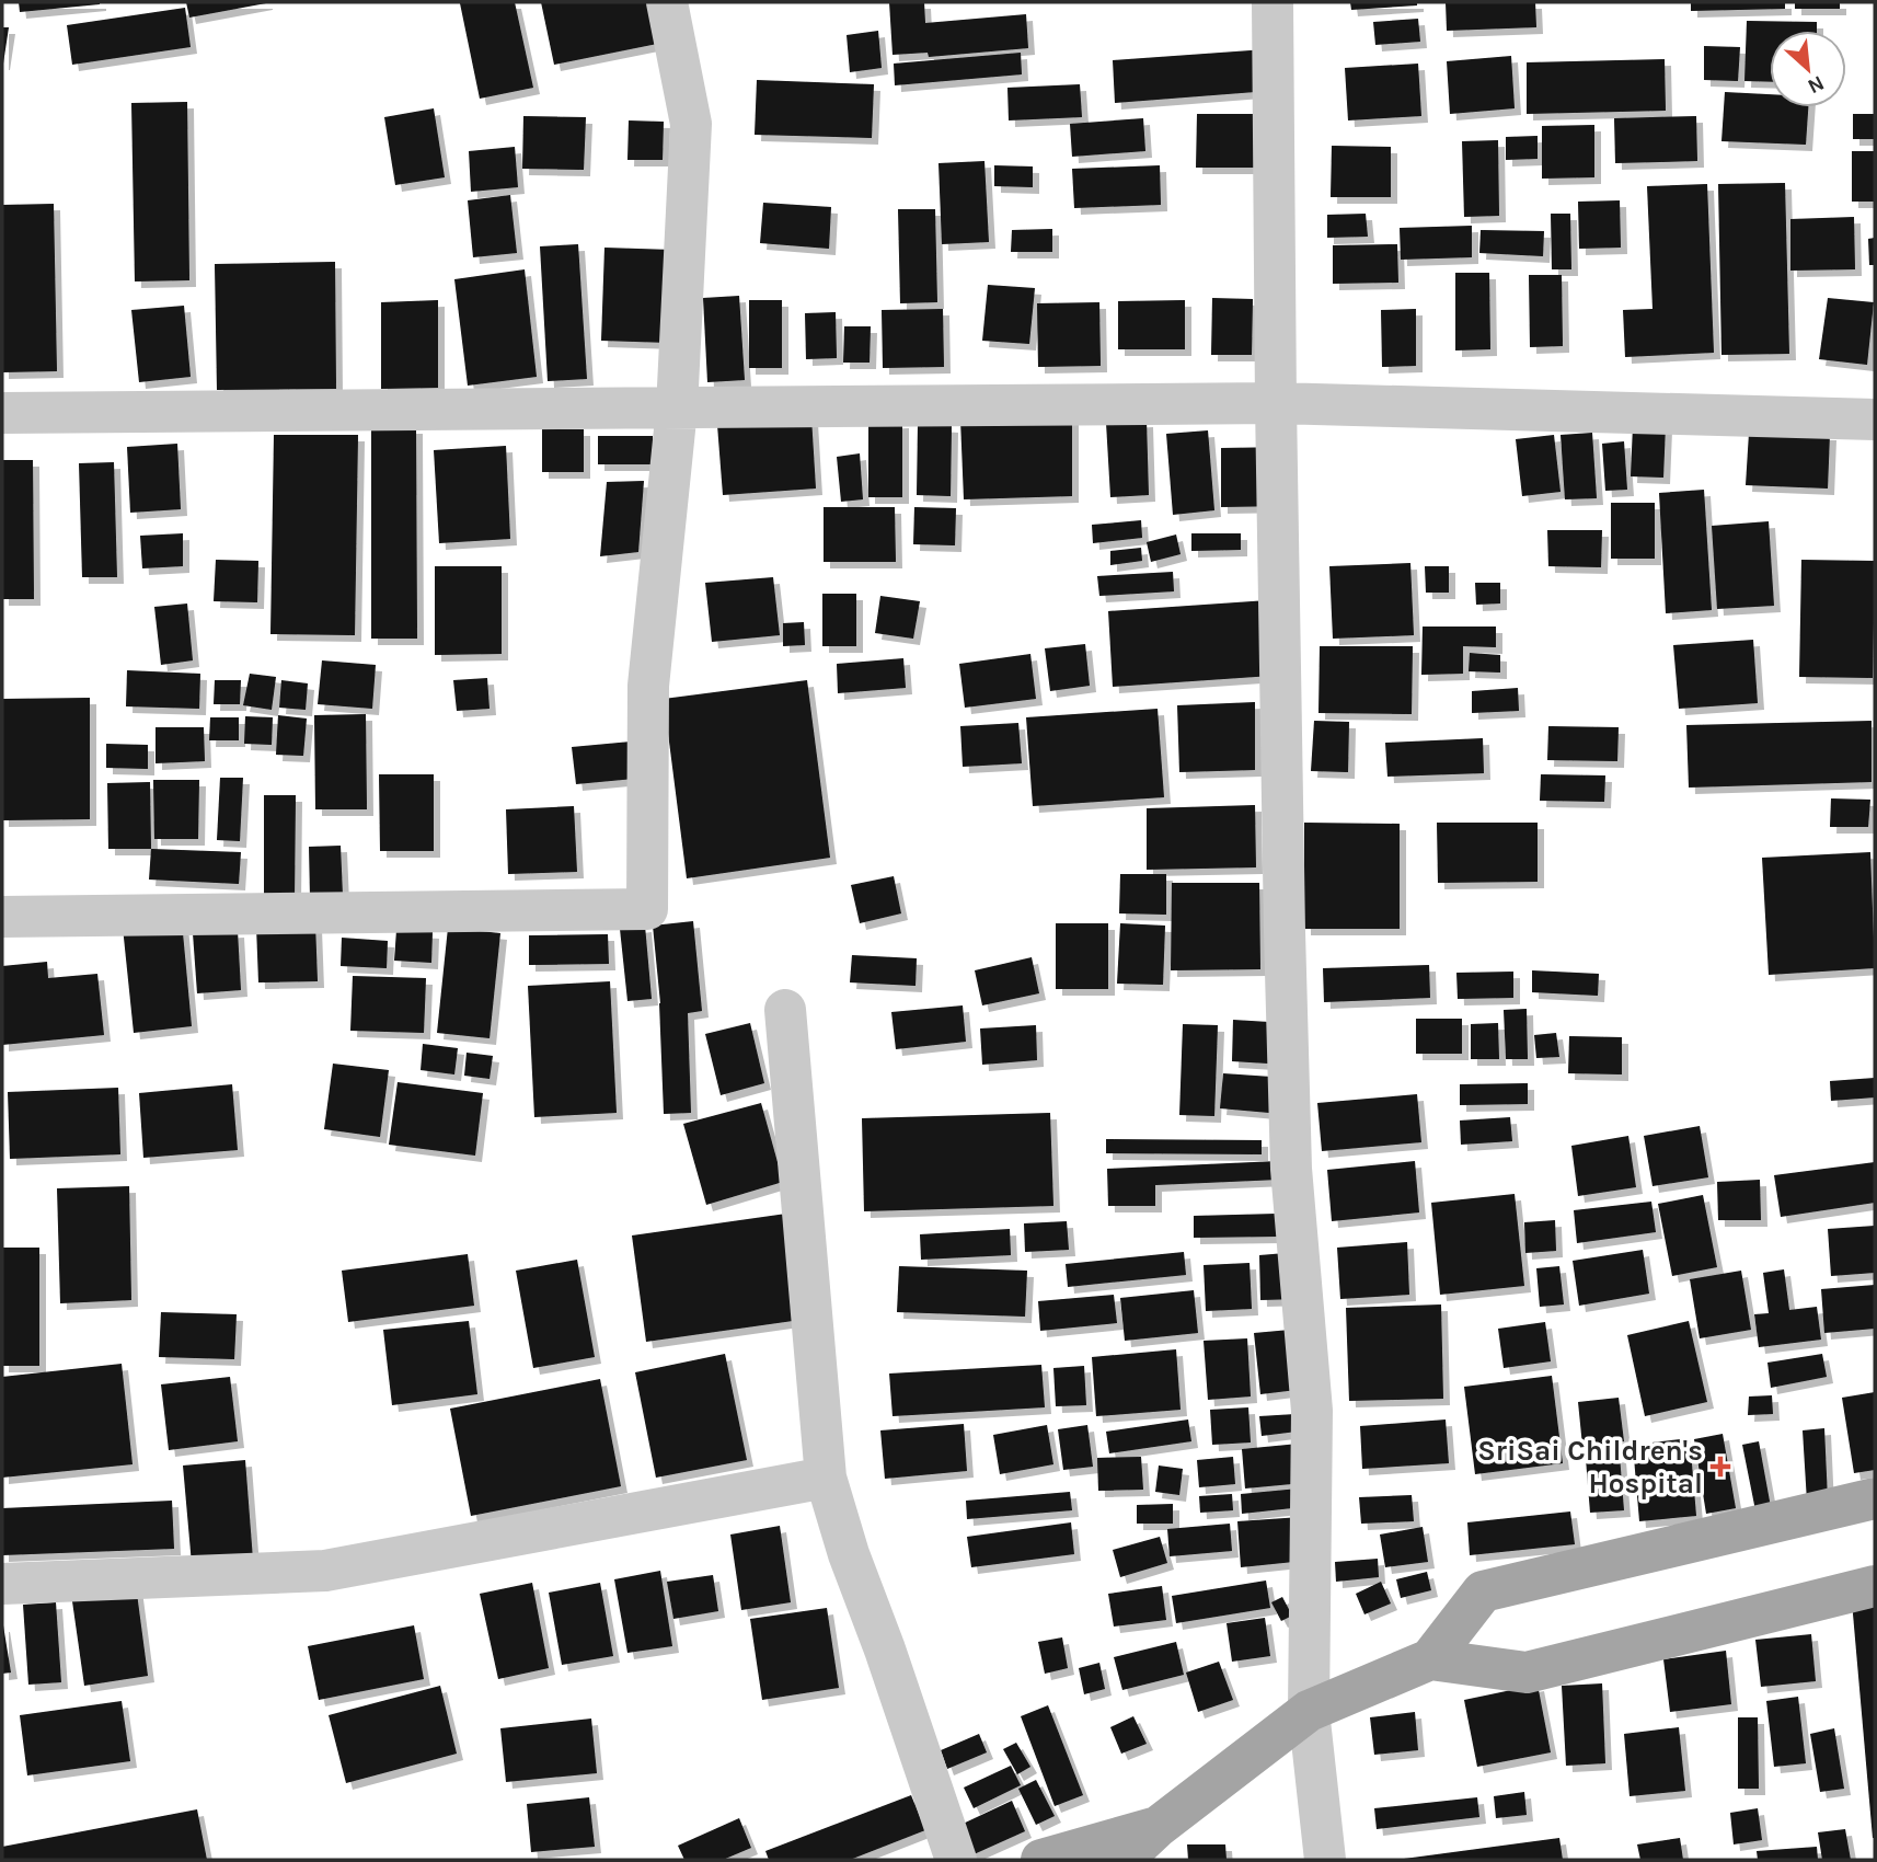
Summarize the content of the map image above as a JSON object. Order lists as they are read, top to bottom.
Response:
{
  "places": {
    "health": ["SriSai Children's Hospital"]
  },
  "north": "bottom right"
}
